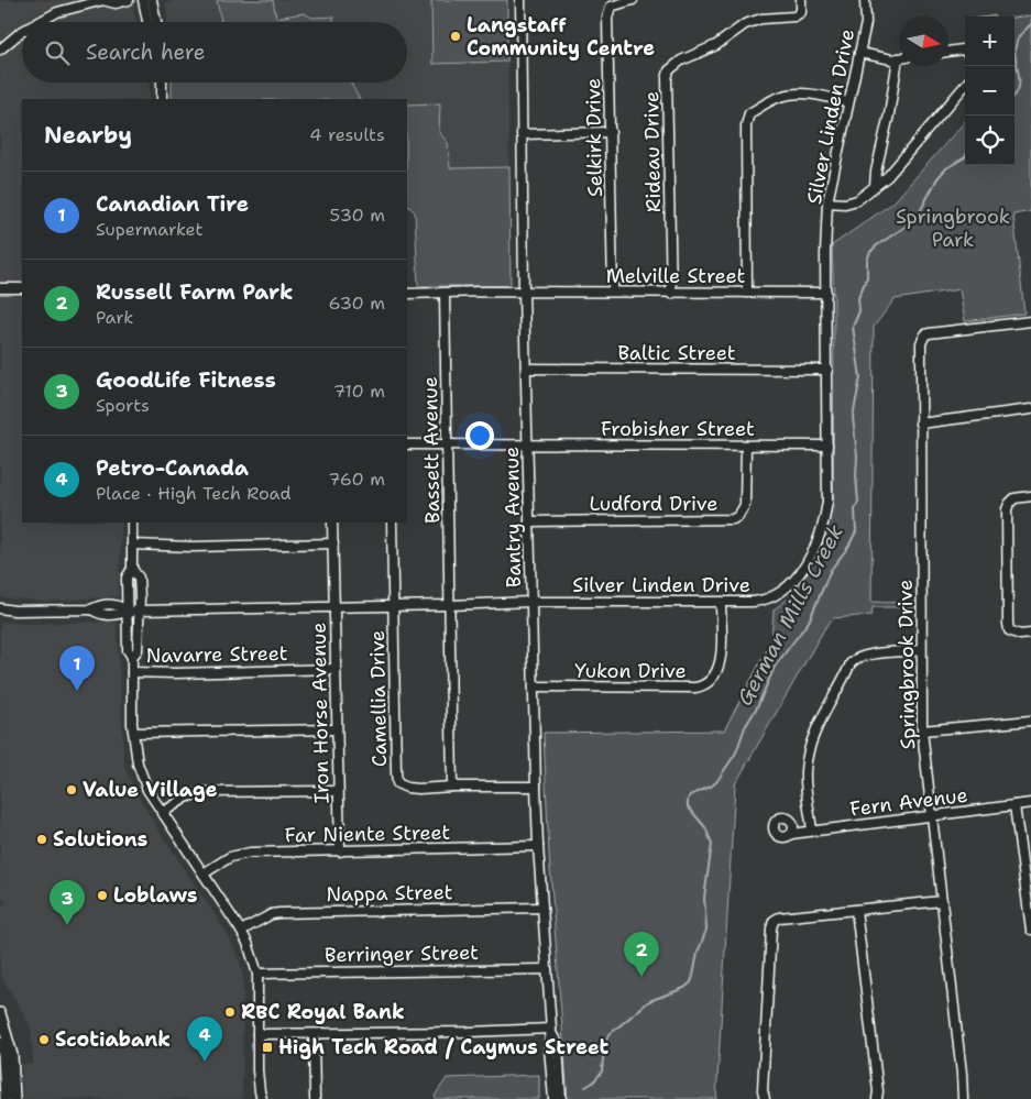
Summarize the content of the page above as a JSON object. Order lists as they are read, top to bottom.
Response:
{
  "streets": {
    "street": [
      "Silver Linden Drive",
      "Selkirk Drive",
      "Rideau Drive",
      "Melville Street",
      "Baltic Street",
      "Frobisher Street",
      "Bassett Avenue",
      "Ludford Drive",
      "Bantry Avenue",
      "Navarre Street",
      "Springbrook Drive",
      "Yukon Drive",
      "Camellia Drive",
      "Iron Horse Avenue",
      "Fern Avenue",
      "Far Niente Street",
      "Nappa Street",
      "Berringer Street"
    ]
  },
  "crossings": [
    ["Silver Linden Drive", "Melville Street"],
    ["Silver Linden Drive", "Baltic Street"],
    ["Silver Linden Drive", "Frobisher Street"],
    ["Silver Linden Drive", "Bassett Avenue"],
    ["Silver Linden Drive", "Bantry Avenue"],
    ["Silver Linden Drive", "Yukon Drive"],
    ["Silver Linden Drive", "Camellia Drive"],
    ["Silver Linden Drive", "Iron Horse Avenue"],
    ["Selkirk Drive", "Melville Street"],
    ["Rideau Drive", "Melville Street"],
    ["Melville Street", "Bassett Avenue"],
    ["Melville Street", "Bantry Avenue"],
    ["Baltic Street", "Bantry Avenue"],
    ["Frobisher Street", "Bassett Avenue"],
    ["Frobisher Street", "Ludford Drive"],
    ["Frobisher Street", "Bantry Avenue"],
    ["Bassett Avenue", "Camellia Drive"],
    ["Ludford Drive", "Bantry Avenue"],
    ["Bantry Avenue", "Yukon Drive"],
    ["Bantry Avenue", "Camellia Drive"],
    ["Bantry Avenue", "Far Niente Street"],
    ["Bantry Avenue", "Nappa Street"],
    ["Bantry Avenue", "Berringer Street"],
    ["Navarre Street", "Iron Horse Avenue"],
    ["Springbrook Drive", "Fern Avenue"],
    ["Iron Horse Avenue", "Far Niente Street"]
  ],
  "water": ["German Mills Creek"],
  "parks": ["Springbrook Park"],
  "places": {
    "other": [
      "Langstaff Community Centre",
      "Value Village",
      "Solutions",
      "Loblaws",
      "RBC Royal Bank",
      "Scotiabank"
    ],
    "transit": ["High Tech Road / Caymus Street"]
  },
  "north": "right",
  "page": {
    "map_buttons": ["+", "−"],
    "search": "Search here",
    "heading": ["Nearby", "4 results"],
    "list": [
      {
        "mark": "1",
        "name": "Canadian Tire",
        "note": "Supermarket",
        "value": "530 m"
      },
      {
        "mark": "2",
        "name": "Russell Farm Park",
        "note": "Park",
        "value": "630 m"
      },
      {
        "mark": "3",
        "name": "GoodLife Fitness",
        "note": "Sports",
        "value": "710 m"
      },
      {
        "mark": "4",
        "name": "Petro-Canada",
        "note": "Place · High Tech Road",
        "value": "760 m"
      }
    ],
    "pins": [
      "1",
      "3",
      "2",
      "4"
    ]
  }
}
